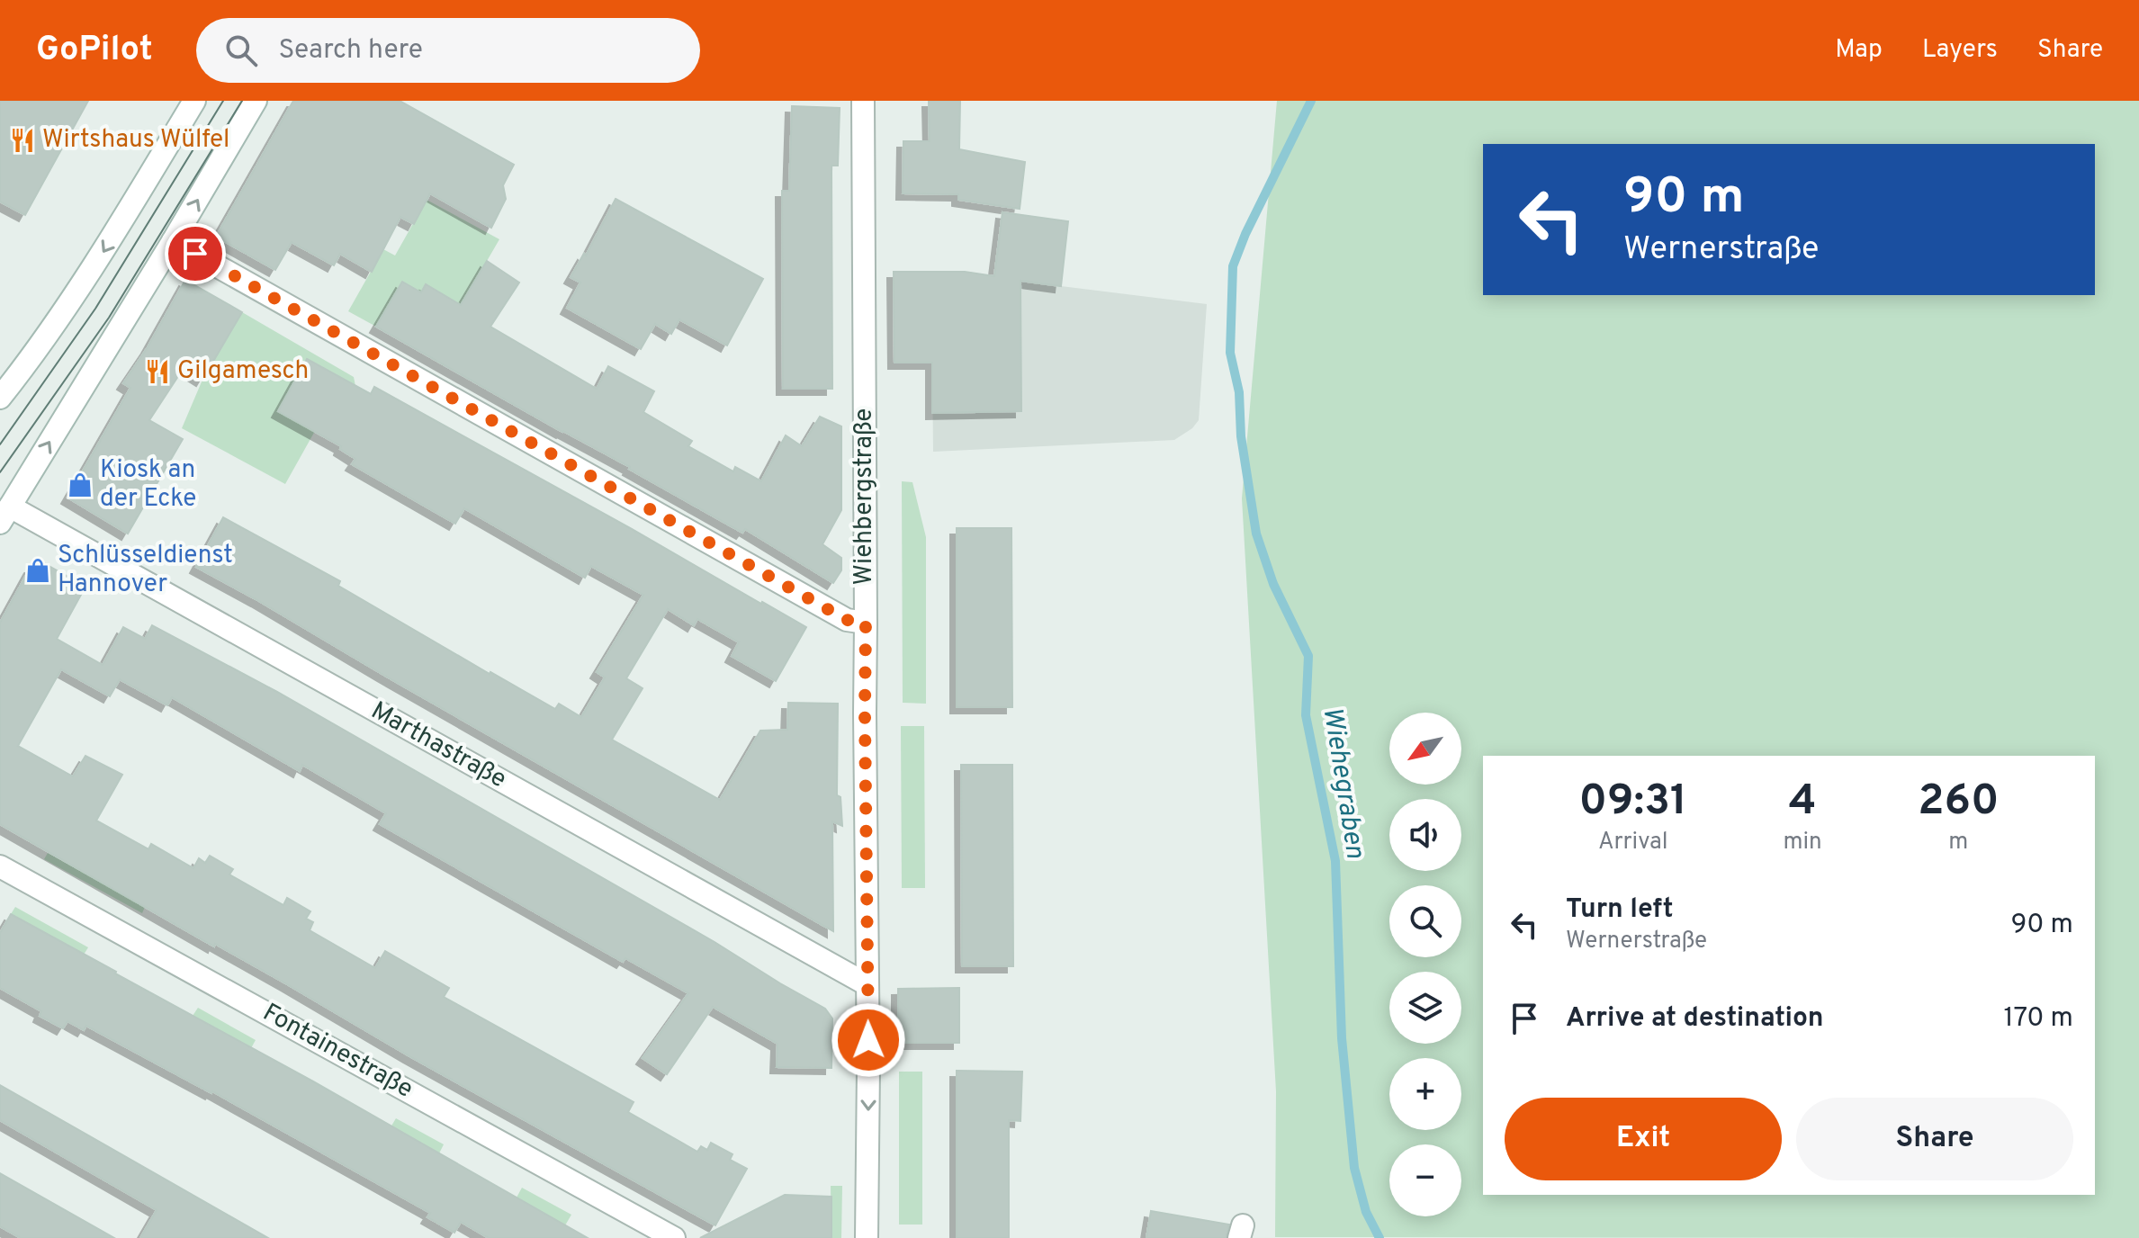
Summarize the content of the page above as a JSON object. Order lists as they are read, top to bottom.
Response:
{
  "streets": {
    "street": ["Wiehbergstraße", "Marthastraße", "Fontainestraße"]
  },
  "crossings": [
    ["Wiehbergstraße", "Marthastraße"]
  ],
  "water": ["Wiehegraben"],
  "places": {
    "restaurant": ["Wirtshaus Wülfel", "Gilgamesch"],
    "shop": ["Kiosk an der Ecke", "Schlüsseldienst Hannover"]
  },
  "north": "bottom left",
  "page": {
    "header": "GoPilot",
    "search": "Search here",
    "nav": ["Map", "Layers", "Share"],
    "turn": ["90 m", "Wernerstraße"],
    "map_buttons": ["+", "−"],
    "eta": [
      "09:31",
      "Arrival",
      "4",
      "min",
      "260",
      "m"
    ],
    "list": [
      {
        "name": "Turn left",
        "note": "Wernerstraße",
        "value": "90 m"
      },
      {
        "name": "Arrive at destination",
        "value": "170 m"
      }
    ],
    "buttons": ["Exit", "Share"]
  }
}
